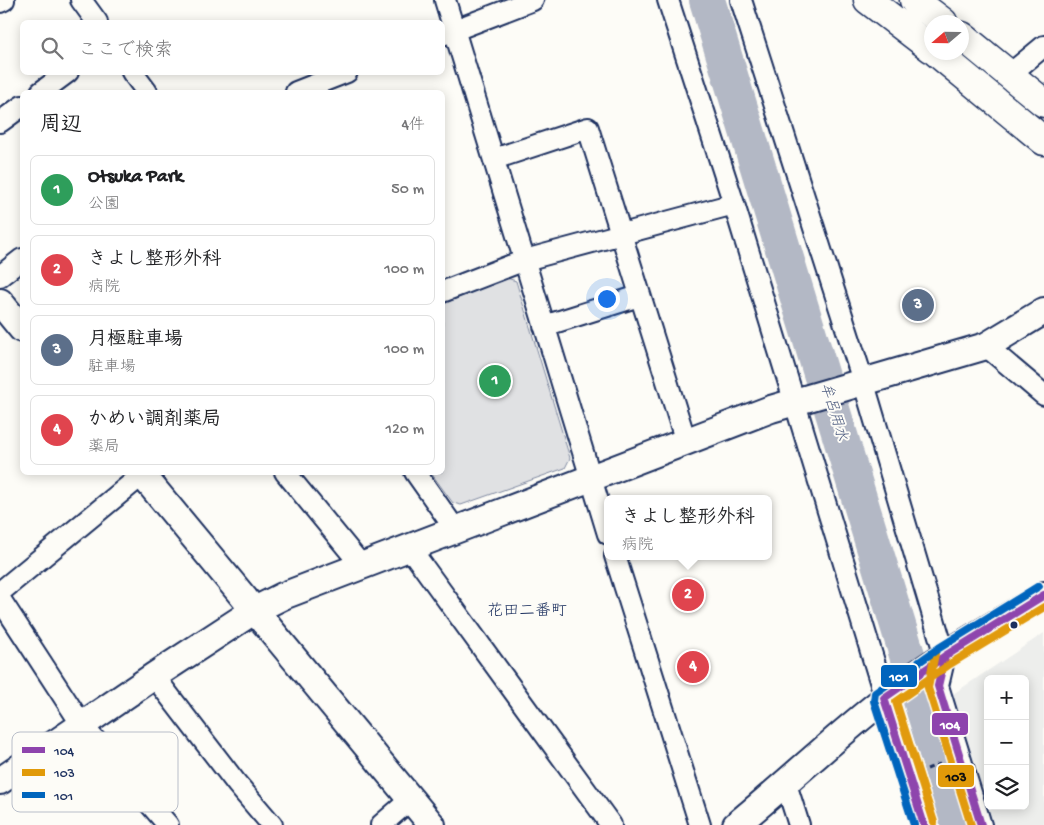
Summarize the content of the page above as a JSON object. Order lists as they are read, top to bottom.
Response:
{
  "districts": ["花田二番町"],
  "water": ["牟呂用水"],
  "lines": ["transit line 101", "transit line 104", "transit line 103"],
  "legend": ["104", "103", "101"],
  "north": "left",
  "page": {
    "search": "ここで検索",
    "heading": ["周辺", "4件"],
    "list": [
      {
        "mark": "1",
        "name": "Otsuka Park",
        "note": "公園",
        "value": "50 m"
      },
      {
        "mark": "2",
        "name": "きよし整形外科",
        "note": "病院",
        "value": "100 m"
      },
      {
        "mark": "3",
        "name": "月極駐車場",
        "note": "駐車場",
        "value": "100 m"
      },
      {
        "mark": "4",
        "name": "かめい調剤薬局",
        "note": "薬局",
        "value": "120 m"
      }
    ],
    "pins": [
      "3",
      "1",
      "2",
      "4"
    ],
    "popup": ["きよし整形外科", "病院"],
    "map_buttons": ["+", "−"]
  }
}
